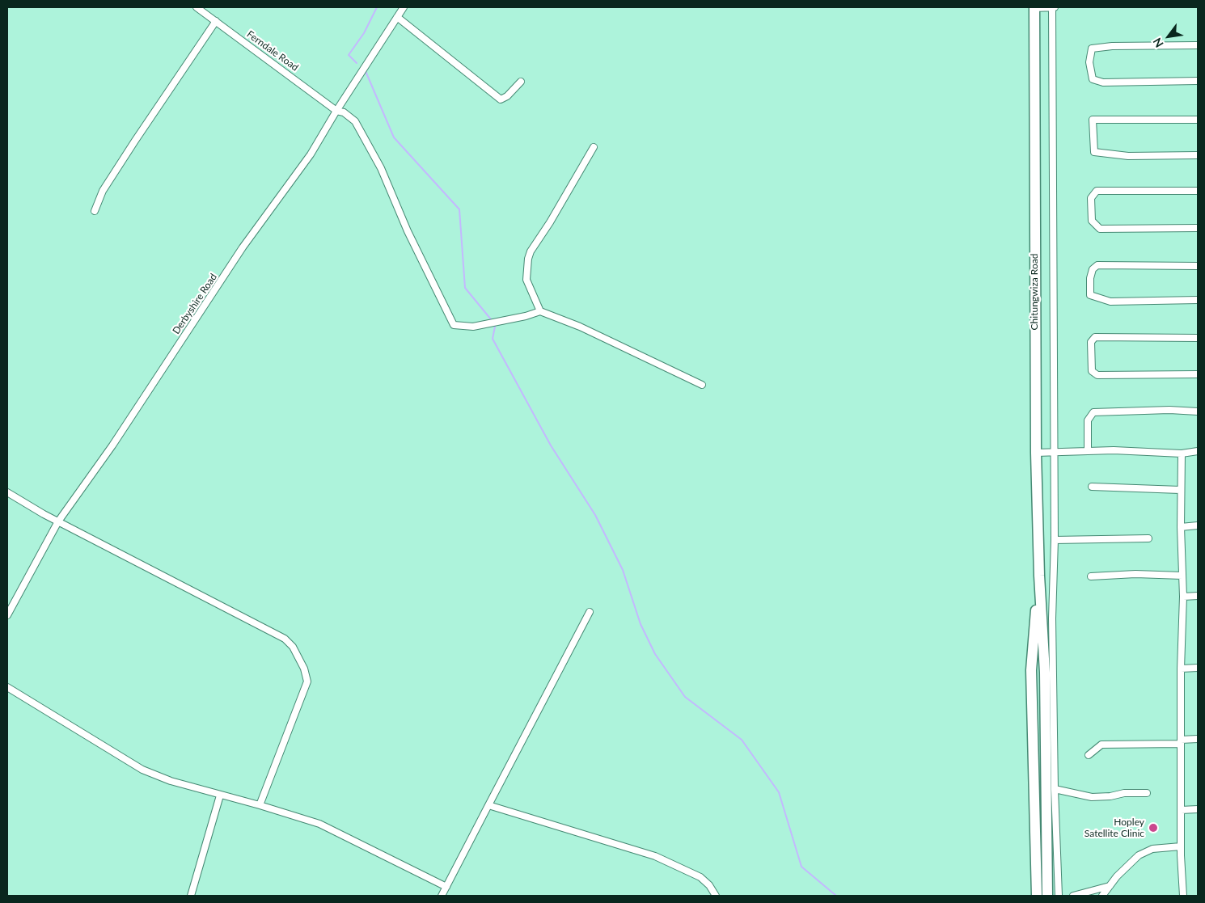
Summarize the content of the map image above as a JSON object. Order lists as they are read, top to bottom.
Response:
{
  "streets": {
    "main road": ["Chitungwiza Road"],
    "street": ["Ferndale Road", "Derbyshire Road"]
  },
  "crossings": [
    ["Ferndale Road", "Derbyshire Road"]
  ],
  "places": ["Hopley Satellite Clinic"],
  "north": "bottom left"
}
